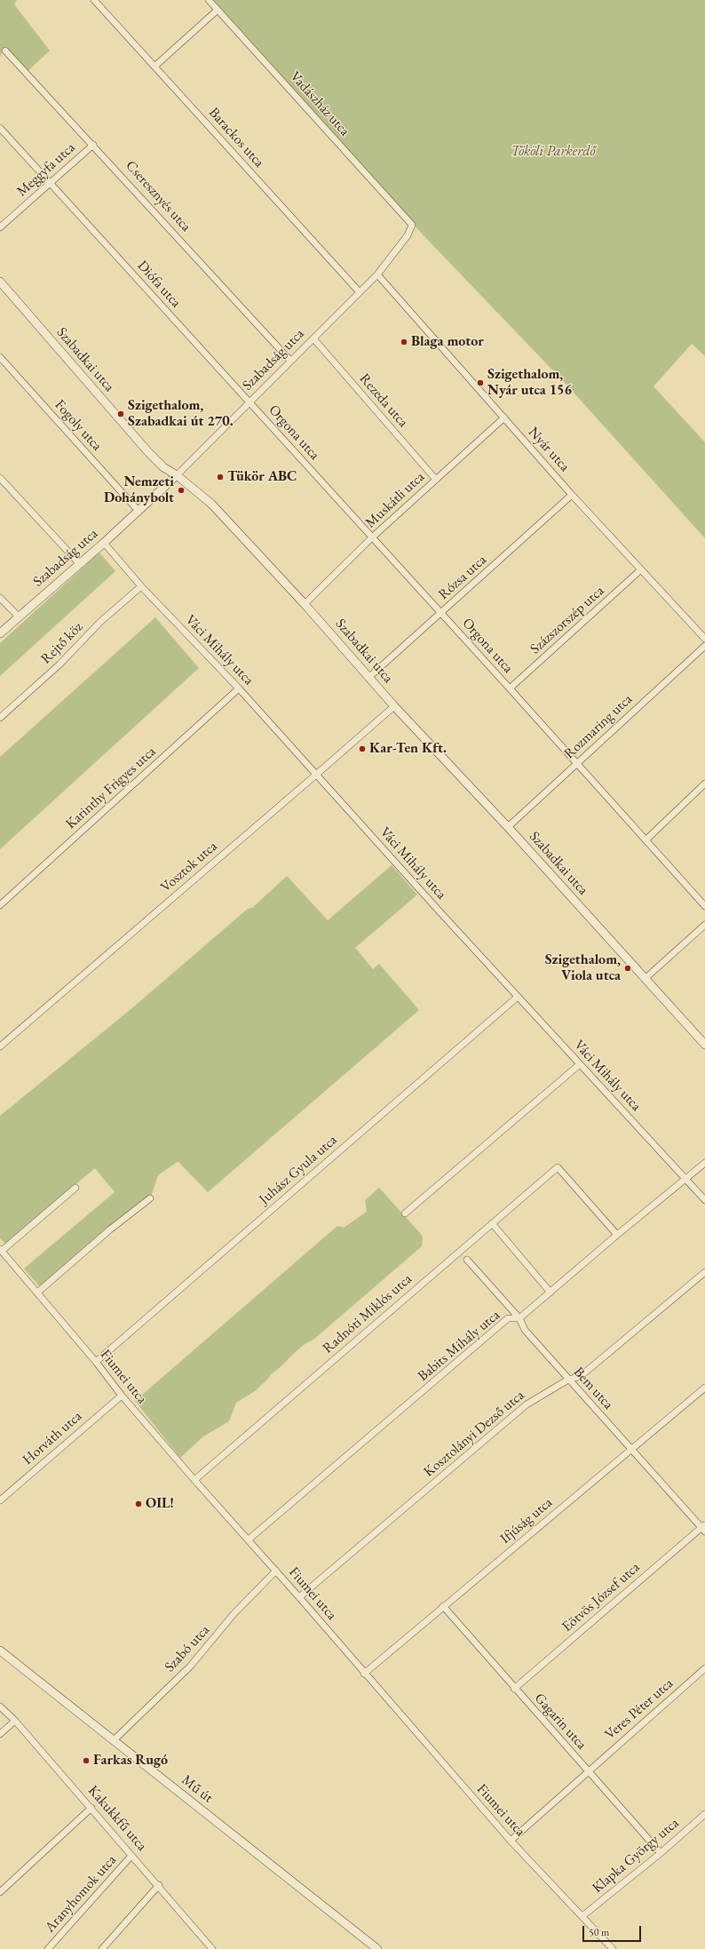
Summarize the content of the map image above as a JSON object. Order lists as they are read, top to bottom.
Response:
{
  "streets": {
    "street": [
      "Vadászház utca",
      "Barackos utca",
      "Meggyfa utca",
      "Cseresznyés utca",
      "Diófa utca",
      "Szabadkai utca",
      "Szabadság utca",
      "Rezeda utca",
      "Fogoly utca",
      "Orgona utca",
      "Nyár utca",
      "Muskátli utca",
      "Rózsa utca",
      "Százszorszép utca",
      "Rejtő köz",
      "Váci Mihály utca",
      "Rozmaring utca",
      "Karinthy Frigyes utca",
      "Vosztok utca",
      "Juhász Gyula utca",
      "Radnóti Miklós utca",
      "Babits Mihály utca",
      "Fiumei utca",
      "Bem utca",
      "Kosztolányi Dezső utca",
      "Horváth utca",
      "Ifjúság utca",
      "Eötvös József utca",
      "Szabó utca",
      "Veres Péter utca",
      "Gagarin utca",
      "Mű út",
      "Kakukkfű utca",
      "Klapka György utca",
      "Aranyhomok utca"
    ]
  },
  "crossings": [
    ["Vadászház utca", "Szabadság utca"],
    ["Barackos utca", "Szabadság utca"],
    ["Meggyfa utca", "Cseresznyés utca"],
    ["Meggyfa utca", "Diófa utca"],
    ["Cseresznyés utca", "Szabadság utca"],
    ["Diófa utca", "Szabadság utca"],
    ["Diófa utca", "Orgona utca"],
    ["Szabadkai utca", "Szabadság utca"],
    ["Szabadkai utca", "Muskátli utca"],
    ["Szabadkai utca", "Rózsa utca"],
    ["Szabadkai utca", "Rozmaring utca"],
    ["Szabadkai utca", "Vosztok utca"],
    ["Szabadság utca", "Rezeda utca"],
    ["Szabadság utca", "Fogoly utca"],
    ["Szabadság utca", "Orgona utca"],
    ["Szabadság utca", "Nyár utca"],
    ["Szabadság utca", "Váci Mihály utca"],
    ["Rezeda utca", "Muskátli utca"],
    ["Orgona utca", "Muskátli utca"],
    ["Orgona utca", "Rózsa utca"],
    ["Orgona utca", "Százszorszép utca"],
    ["Orgona utca", "Rozmaring utca"],
    ["Nyár utca", "Muskátli utca"],
    ["Nyár utca", "Rózsa utca"],
    ["Nyár utca", "Százszorszép utca"],
    ["Rejtő köz", "Váci Mihály utca"],
    ["Váci Mihály utca", "Karinthy Frigyes utca"],
    ["Váci Mihály utca", "Vosztok utca"],
    ["Váci Mihály utca", "Juhász Gyula utca"],
    ["Váci Mihály utca", "Babits Mihály utca"],
    ["Juhász Gyula utca", "Fiumei utca"],
    ["Radnóti Miklós utca", "Babits Mihály utca"],
    ["Radnóti Miklós utca", "Fiumei utca"],
    ["Babits Mihály utca", "Fiumei utca"],
    ["Babits Mihály utca", "Bem utca"],
    ["Fiumei utca", "Kosztolányi Dezső utca"],
    ["Fiumei utca", "Horváth utca"],
    ["Fiumei utca", "Ifjúság utca"],
    ["Fiumei utca", "Szabó utca"],
    ["Fiumei utca", "Veres Péter utca"],
    ["Fiumei utca", "Klapka György utca"],
    ["Bem utca", "Kosztolányi Dezső utca"],
    ["Bem utca", "Ifjúság utca"],
    ["Bem utca", "Eötvös József utca"],
    ["Ifjúság utca", "Gagarin utca"],
    ["Eötvös József utca", "Gagarin utca"],
    ["Szabó utca", "Mű út"],
    ["Veres Péter utca", "Gagarin utca"],
    ["Gagarin utca", "Klapka György utca"],
    ["Kakukkfű utca", "Aranyhomok utca"]
  ],
  "parks": ["Tököli Parkerdő"],
  "places": [
    "Blaga motor",
    "Szigethalom, Nyár utca 156",
    "Szigethalom, Szabadkai út 270.",
    "Tükör ABC",
    "Nemzeti Dohánybolt",
    "Kar-Ten Kft.",
    "Szigethalom, Viola utca",
    "OIL!",
    "Farkas Rugó"
  ],
  "scale_bar": "50 m"
}
